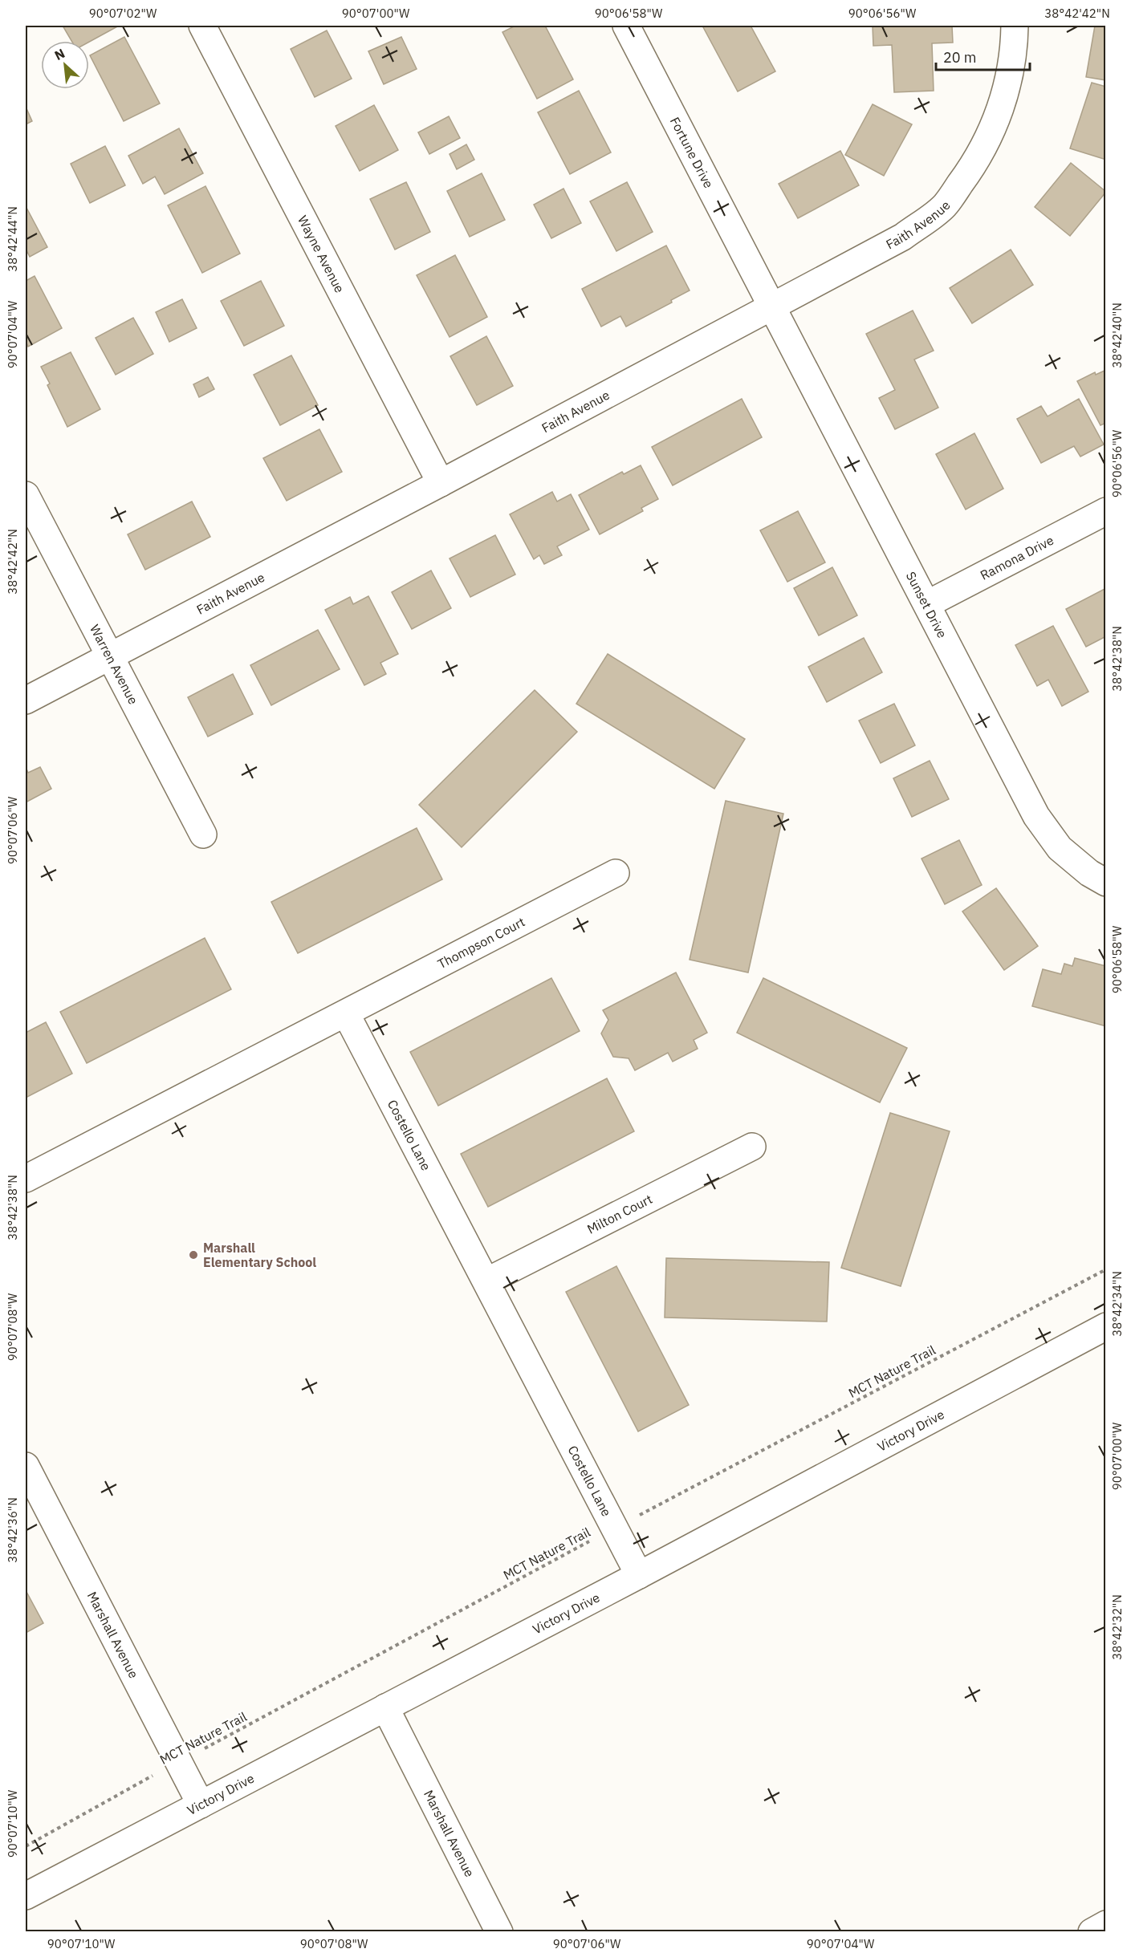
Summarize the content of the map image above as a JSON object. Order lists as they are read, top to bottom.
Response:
{
  "streets": {
    "street": [
      "Fortune Drive",
      "Faith Avenue",
      "Wayne Avenue",
      "Ramona Drive",
      "Sunset Drive",
      "Warren Avenue",
      "Thompson Court",
      "Costello Lane",
      "Milton Court",
      "Victory Drive",
      "Marshall Avenue"
    ],
    "path": ["MCT Nature Trail"]
  },
  "crossings": [
    ["Fortune Drive", "Faith Avenue"],
    ["Fortune Drive", "Sunset Drive"],
    ["Faith Avenue", "Wayne Avenue"],
    ["Faith Avenue", "Sunset Drive"],
    ["Faith Avenue", "Warren Avenue"],
    ["Ramona Drive", "Sunset Drive"],
    ["Thompson Court", "Costello Lane"],
    ["Costello Lane", "Milton Court"],
    ["Costello Lane", "MCT Nature Trail"],
    ["Costello Lane", "Victory Drive"],
    ["MCT Nature Trail", "Marshall Avenue"],
    ["Victory Drive", "Marshall Avenue"]
  ],
  "places": ["Marshall Elementary School"],
  "scale_bar": "20 m",
  "north": "top left",
  "coordinates": [
    "90°07'02\"W",
    "90°07'00\"W",
    "90°06'58\"W",
    "90°06'56\"W",
    "38°42'42\"N",
    "38°42'44\"N",
    "90°07'04\"W",
    "38°42'40\"N",
    "38°42'38\"N",
    "90°07'06\"W",
    "38°42'34\"N",
    "90°07'08\"W",
    "38°42'36\"N",
    "38°42'32\"N",
    "90°07'10\"W"
  ]
}
